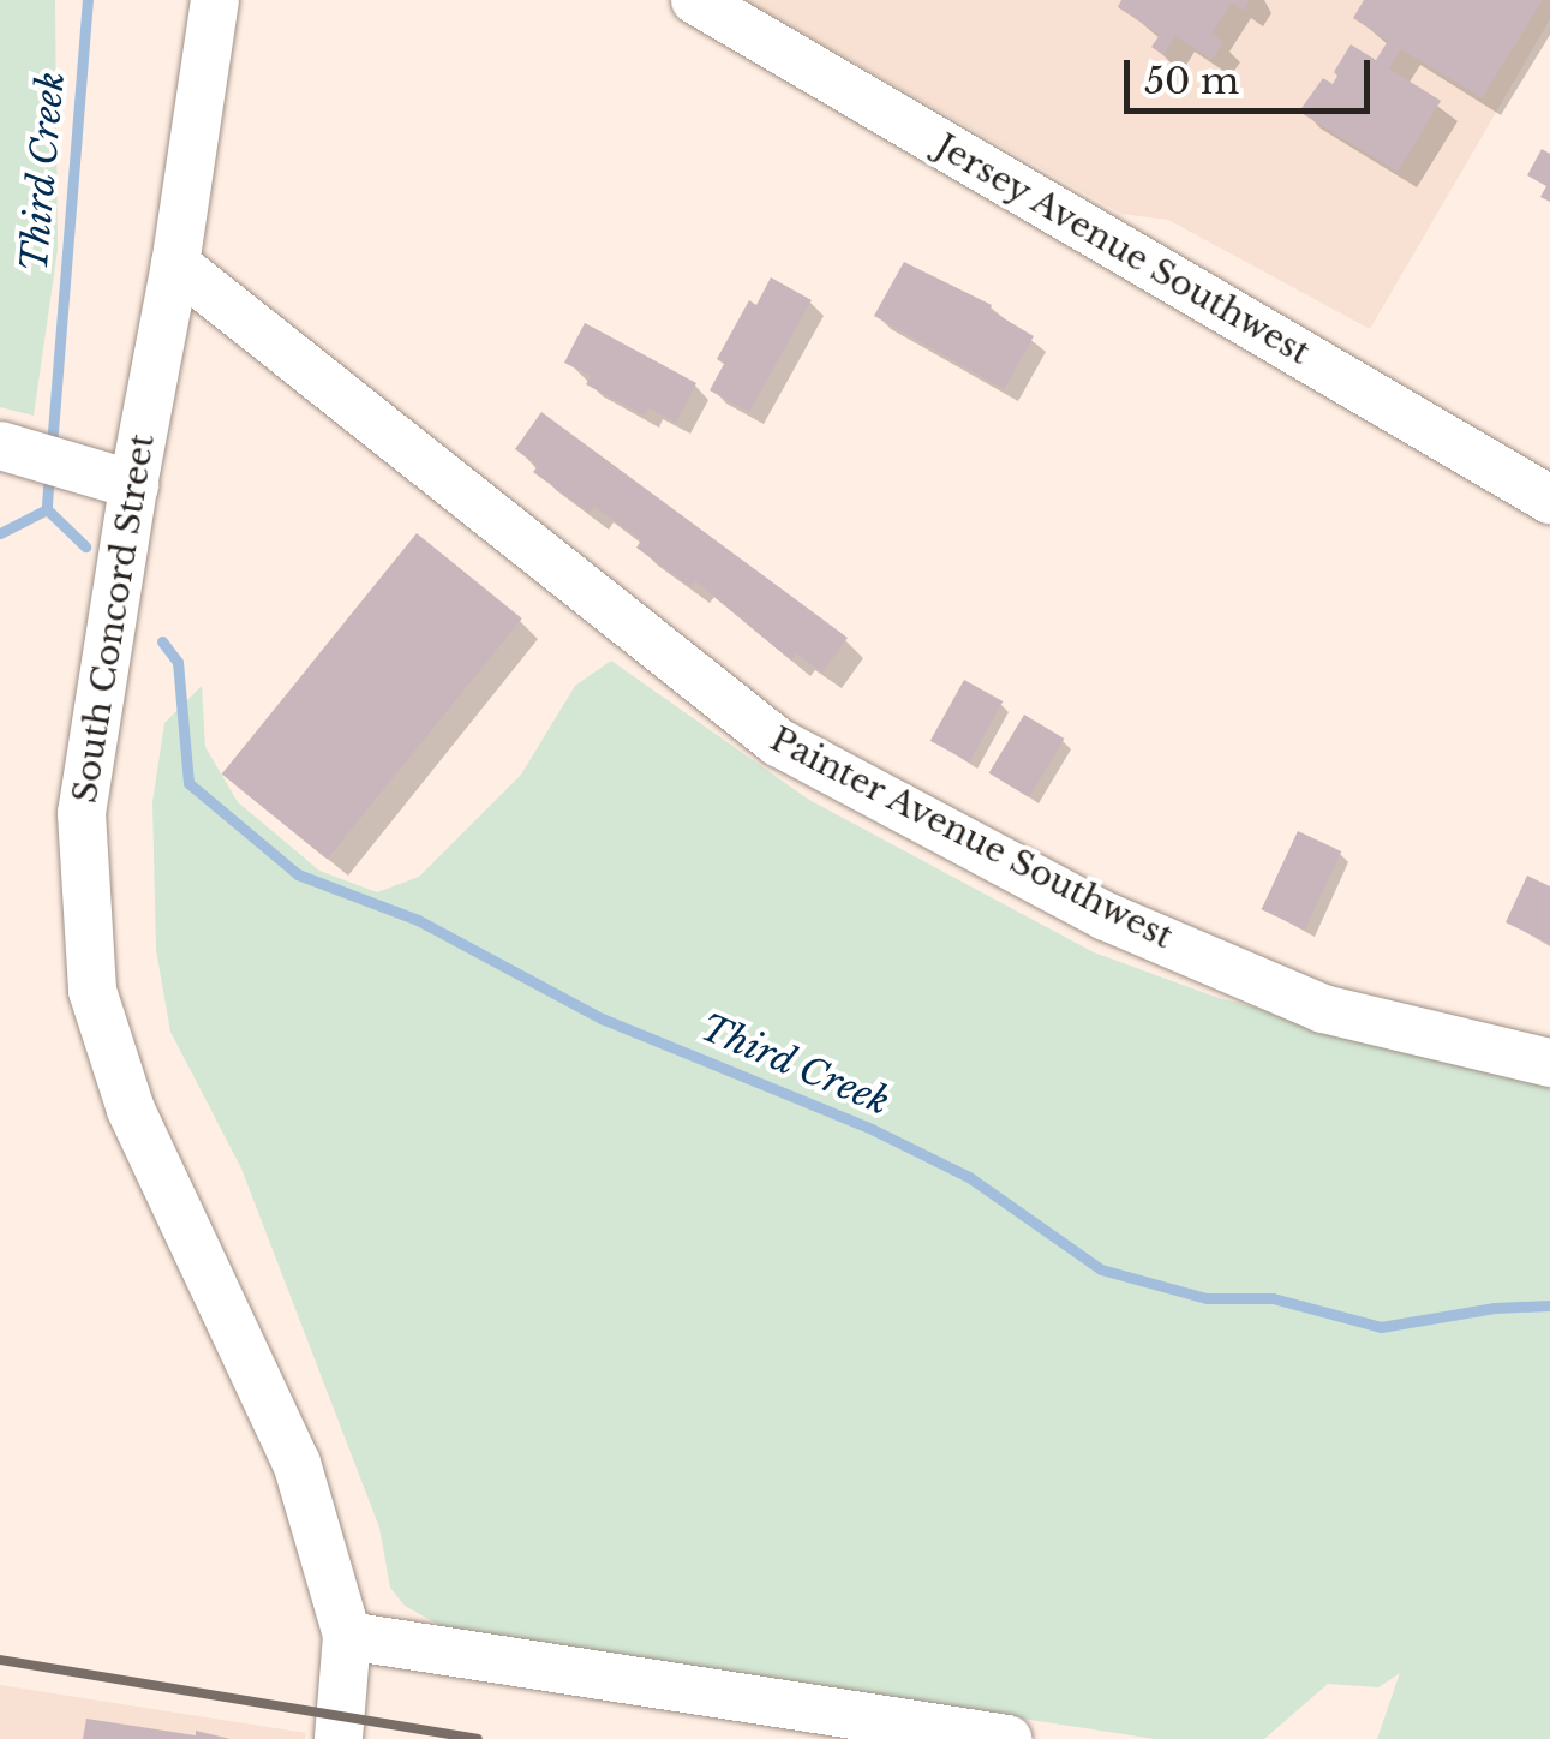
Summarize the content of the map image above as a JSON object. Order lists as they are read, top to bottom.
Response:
{
  "streets": {
    "street": ["Jersey Avenue Southwest", "South Concord Street", "Painter Avenue Southwest"]
  },
  "crossings": [
    ["South Concord Street", "Painter Avenue Southwest"]
  ],
  "water": ["Third Creek"],
  "scale_bar": "50 m"
}
